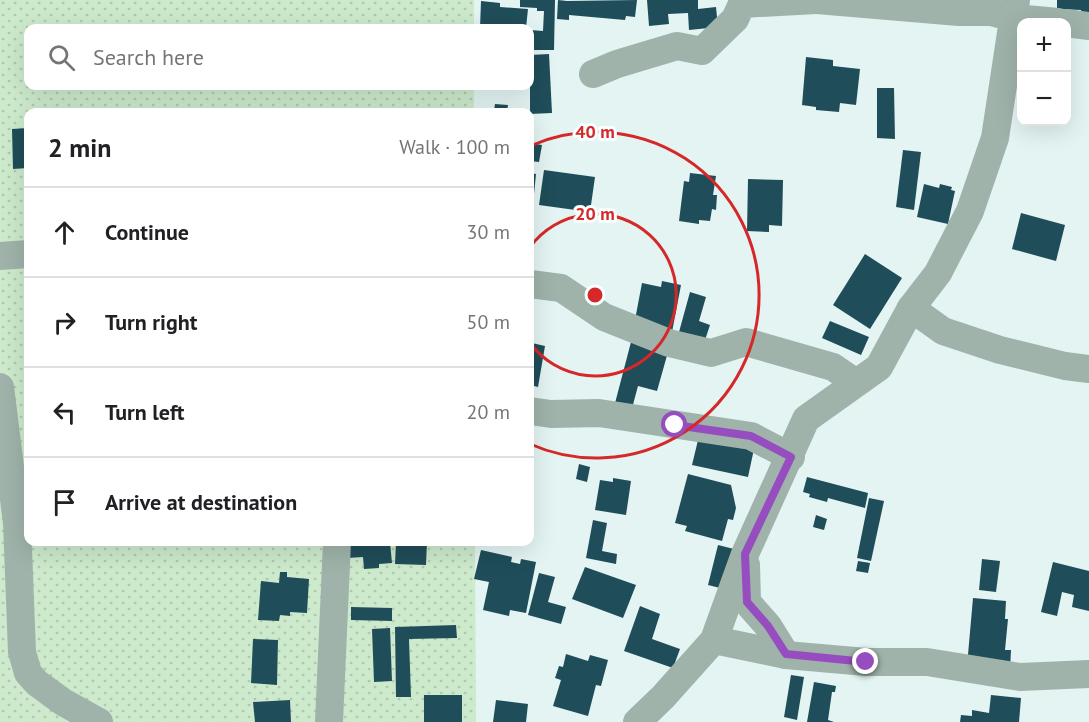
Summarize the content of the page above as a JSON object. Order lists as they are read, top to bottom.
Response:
{
  "page": {
    "map_buttons": ["+", "−"],
    "search": "Search here",
    "heading": ["2 min", "Walk · 100 m"],
    "list": [
      ["Continue", "30 m"],
      ["Turn right", "50 m"],
      ["Turn left", "20 m"],
      "Arrive at destination"
    ]
  },
  "rings": ["40 m", "20 m"]
}
